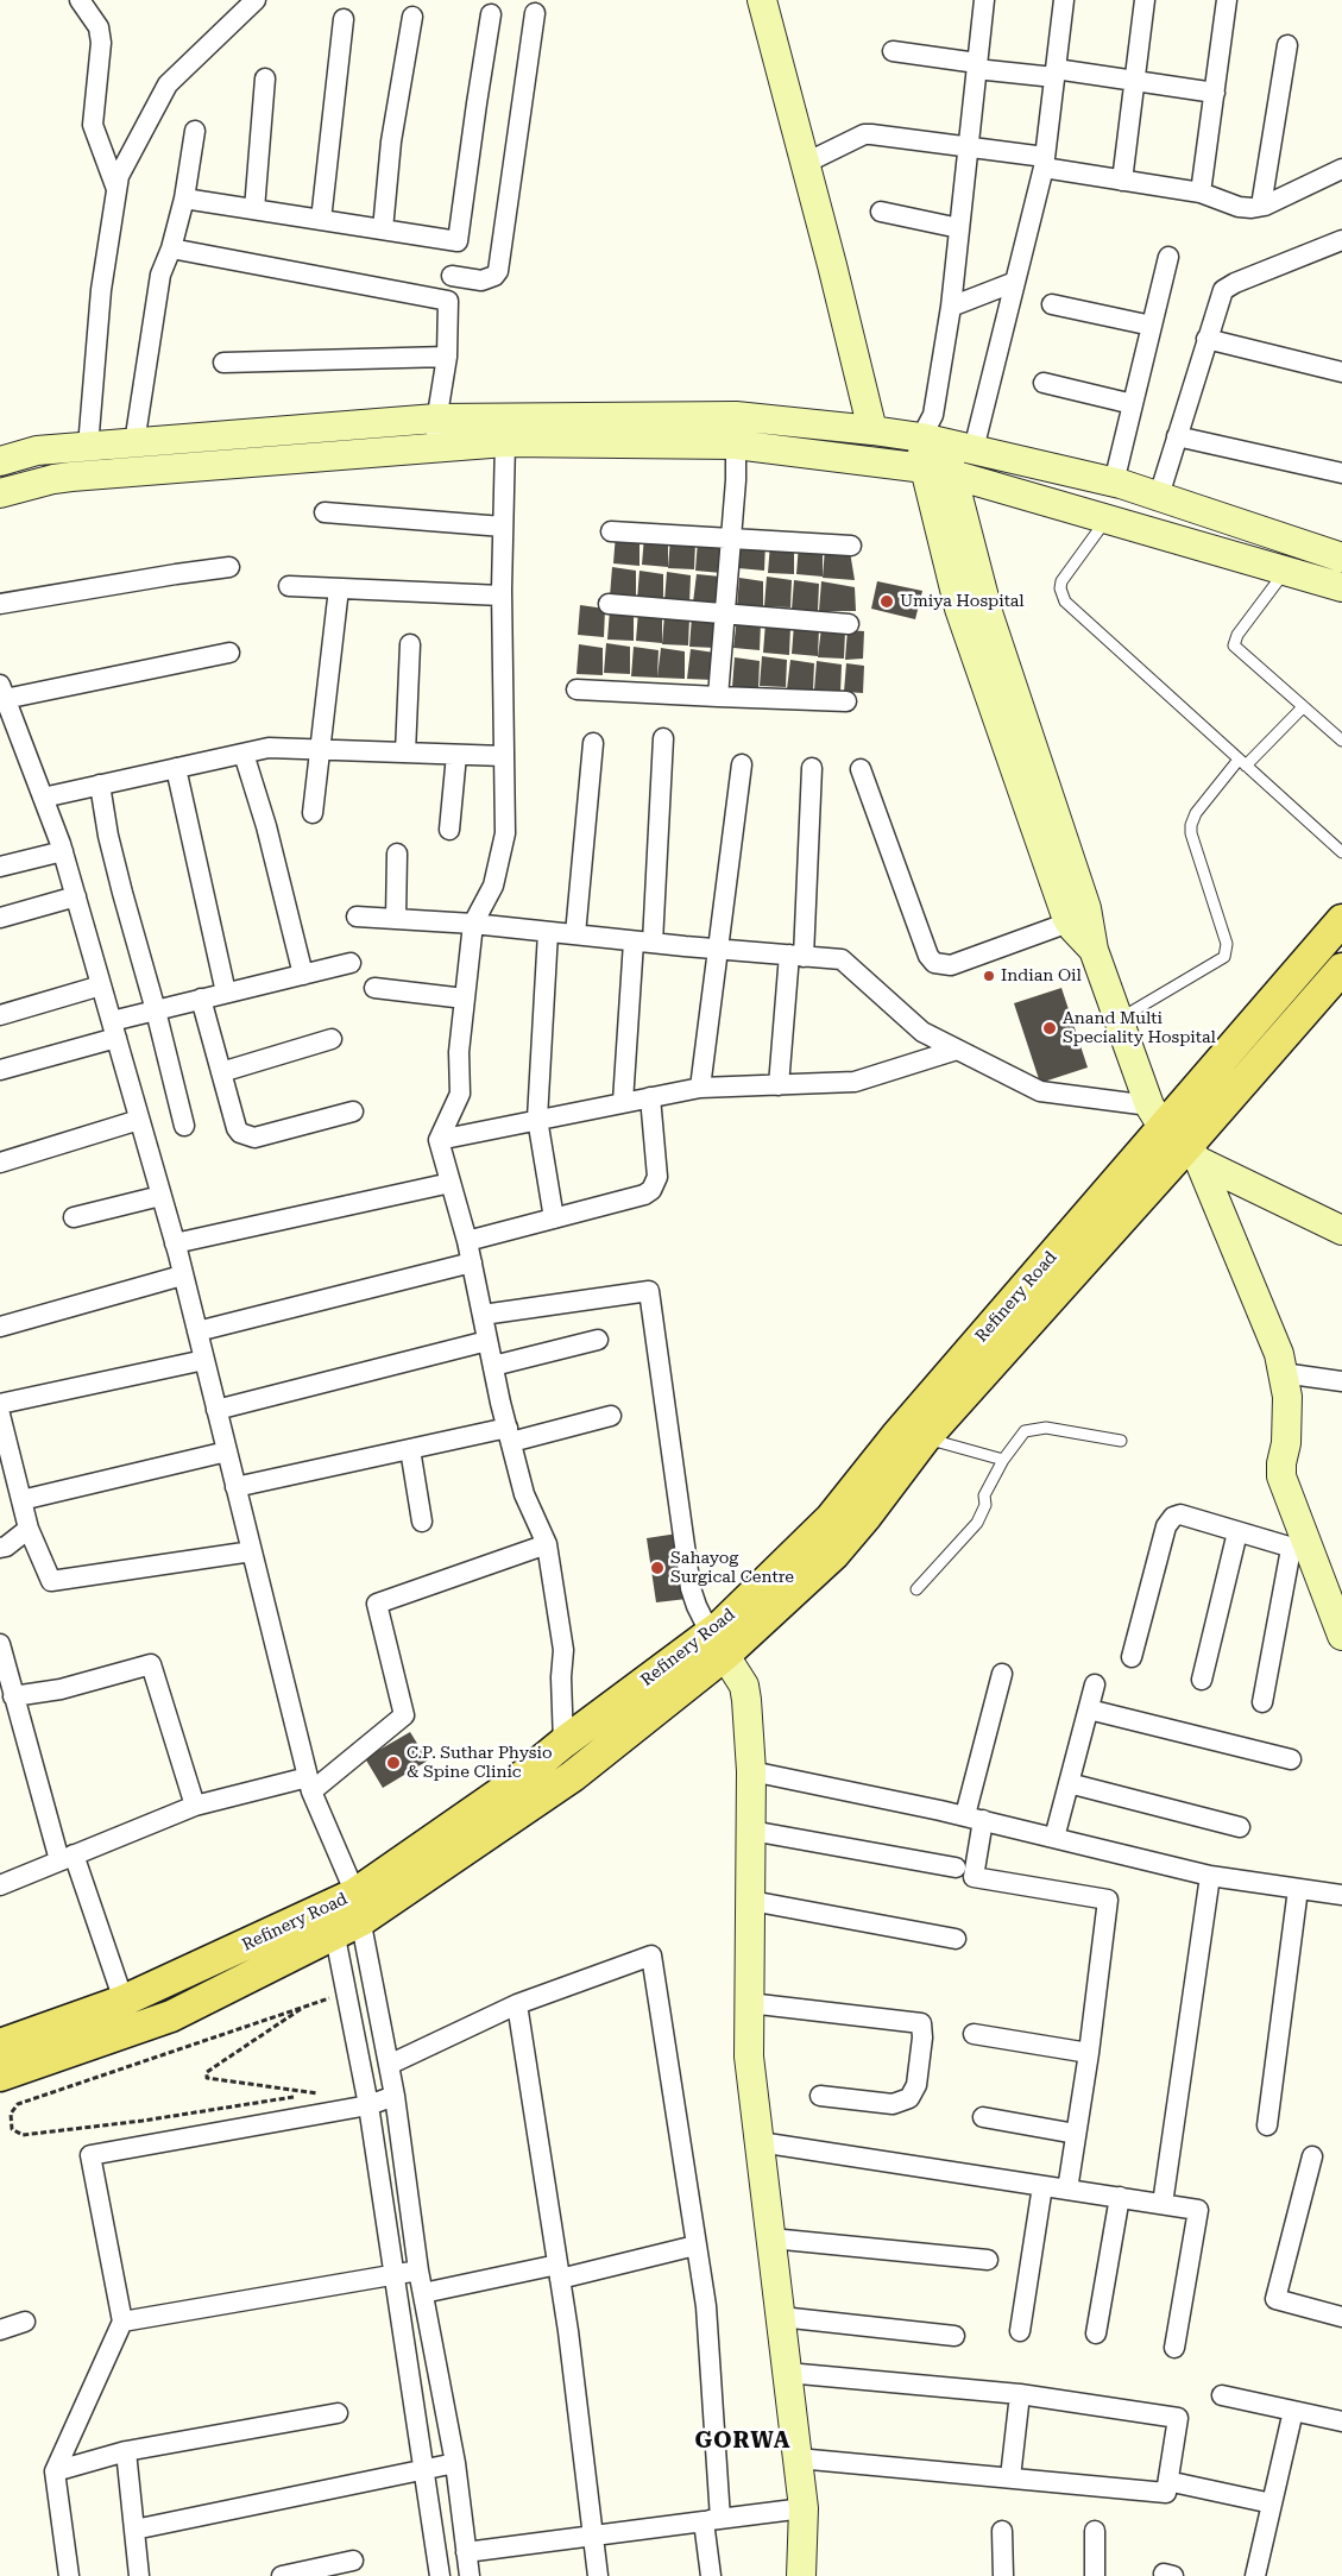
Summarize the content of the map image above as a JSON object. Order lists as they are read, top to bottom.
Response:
{
  "streets": {
    "main road": ["Refinery Road"]
  },
  "districts": ["GORWA"],
  "places": [
    "Umiya Hospital",
    "Indian Oil",
    "Anand Multi Speciality Hospital",
    "Sahayog Surgical Centre",
    "C.P. Suthar Physio & Spine Clinic"
  ]
}
